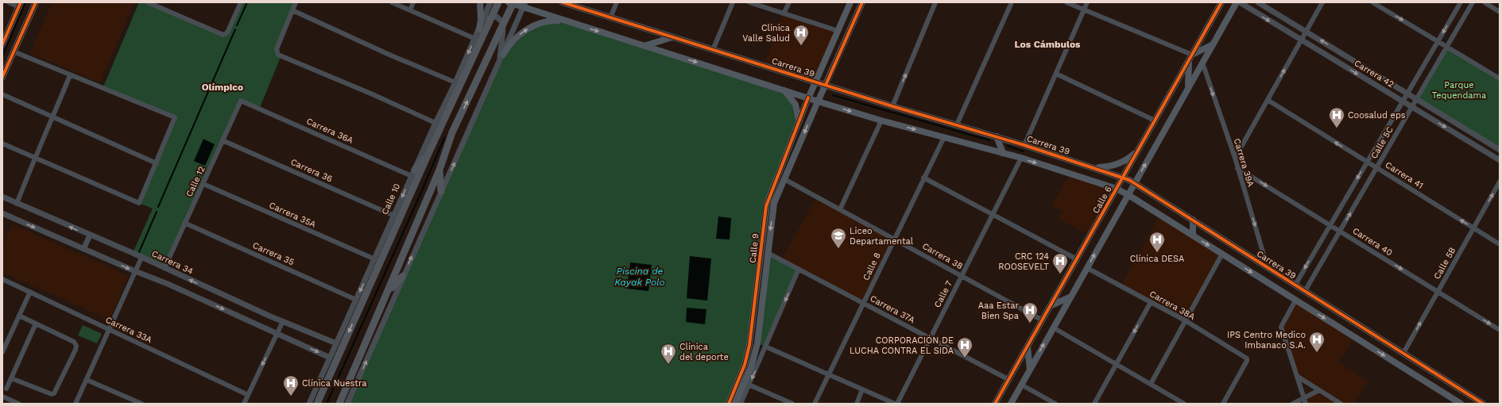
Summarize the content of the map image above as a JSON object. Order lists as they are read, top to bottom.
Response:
{
  "streets": {
    "main road": [
      "Carrera 39",
      "Calle 10",
      "Calle 6",
      "Calle 9"
    ],
    "street": [
      "Carrera 42",
      "Carrera 36A",
      "Calle 5C",
      "Carrera 39A",
      "Carrera 36",
      "Carrera 41",
      "Calle 12",
      "Carrera 35A",
      "Carrera 40",
      "Carrera 35",
      "Carrera 38",
      "Carrera 34",
      "Calle 5B",
      "Calle 8",
      "Calle 7",
      "Carrera 38A",
      "Carrera 37A",
      "Carrera 33A"
    ]
  },
  "crossings": [
    ["Carrera 39", "Calle 5C"],
    ["Carrera 39", "Carrera 39A"],
    ["Carrera 39", "Calle 6"],
    ["Carrera 39", "Calle 9"],
    ["Carrera 39", "Calle 5B"],
    ["Carrera 42", "Calle 5C"],
    ["Carrera 36A", "Calle 12"],
    ["Carrera 36A", "Calle 10"],
    ["Calle 5C", "Carrera 41"],
    ["Calle 5C", "Carrera 40"],
    ["Carrera 39A", "Carrera 40"],
    ["Carrera 36", "Calle 12"],
    ["Carrera 36", "Calle 10"],
    ["Carrera 41", "Calle 5B"],
    ["Calle 12", "Carrera 35A"],
    ["Calle 12", "Carrera 35"],
    ["Calle 12", "Carrera 34"],
    ["Calle 10", "Carrera 35A"],
    ["Calle 10", "Carrera 35"],
    ["Calle 10", "Carrera 34"],
    ["Calle 6", "Carrera 38"],
    ["Calle 6", "Carrera 37A"],
    ["Carrera 40", "Calle 5B"],
    ["Calle 9", "Carrera 38"],
    ["Calle 9", "Carrera 37A"],
    ["Carrera 38", "Calle 8"],
    ["Carrera 38", "Calle 7"],
    ["Calle 8", "Carrera 37A"],
    ["Calle 7", "Carrera 37A"]
  ],
  "one_way": [
    "Carrera 39A",
    "Carrera 41",
    "Carrera 40",
    "Calle 5B"
  ],
  "districts": ["Los Cámbulos", "Olímpico"],
  "water": ["Piscina de Kayak Polo"],
  "parks": ["Parque Tequendama"],
  "places": {
    "hospital": [
      "Clínica Valle Salud",
      "Coosalud eps",
      "Clínica DESA",
      "CRC 124 ROOSEVELT",
      "Aaa Estar Bien Spa",
      "IPS Centro Medico Imbanaco S.A.",
      "CORPORACIÓN DE LUCHA CONTRA EL SIDA",
      "Clínica del deporte",
      "Clínica Nuestra"
    ],
    "school or university": ["Liceo Departamental"]
  }
}
